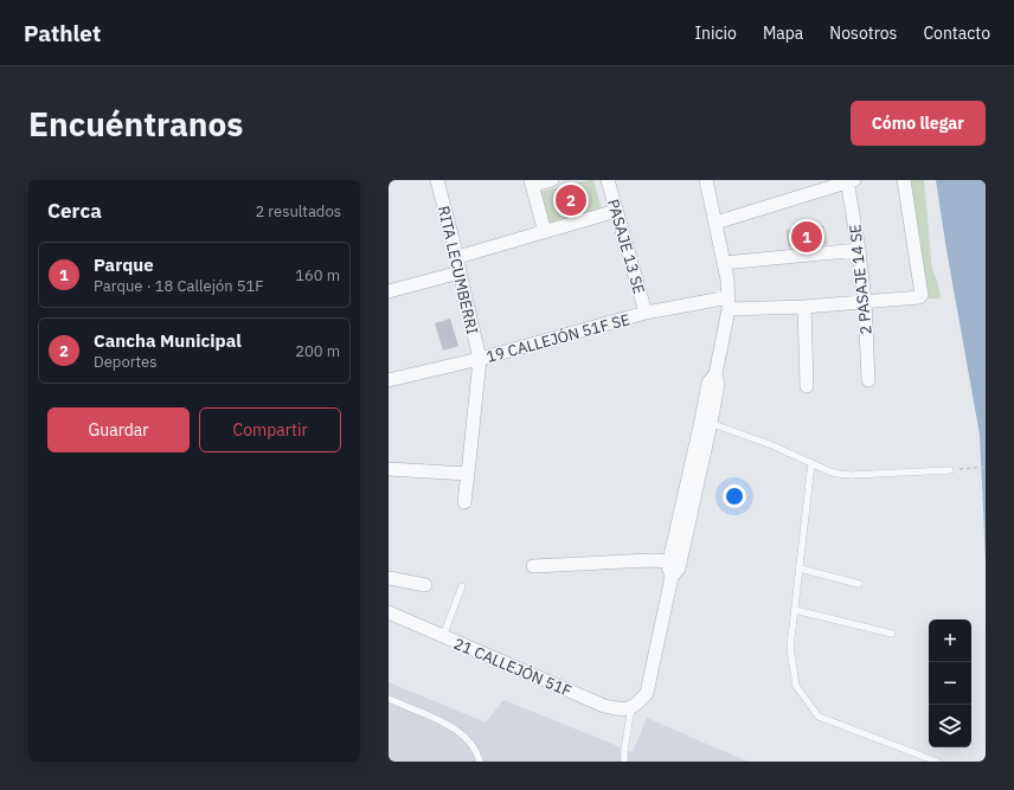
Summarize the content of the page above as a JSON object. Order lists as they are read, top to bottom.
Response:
{
  "streets": {
    "street": [
      "PASAJE 13 SE",
      "RITA LECUMBERRI",
      "2 PASAJE 14 SE",
      "19 CALLEJÓN 51F SE",
      "21 CALLEJÓN 51F"
    ]
  },
  "crossings": [
    ["PASAJE 13 SE", "19 CALLEJÓN 51F SE"],
    ["RITA LECUMBERRI", "19 CALLEJÓN 51F SE"],
    ["2 PASAJE 14 SE", "19 CALLEJÓN 51F SE"]
  ],
  "page": {
    "header": "Pathlet",
    "nav": [
      "Inicio",
      "Mapa",
      "Nosotros",
      "Contacto"
    ],
    "buttons": [
      "Cómo llegar",
      ["Guardar", "Compartir"]
    ],
    "title": "Encuéntranos",
    "heading": ["Cerca", "2 resultados"],
    "pins": ["2", "1"],
    "list": [
      {
        "mark": "1",
        "name": "Parque",
        "note": "Parque · 18 Callejón 51F",
        "value": "160 m"
      },
      {
        "mark": "2",
        "name": "Cancha Municipal",
        "note": "Deportes",
        "value": "200 m"
      }
    ],
    "map_buttons": ["+", "−"]
  }
}
